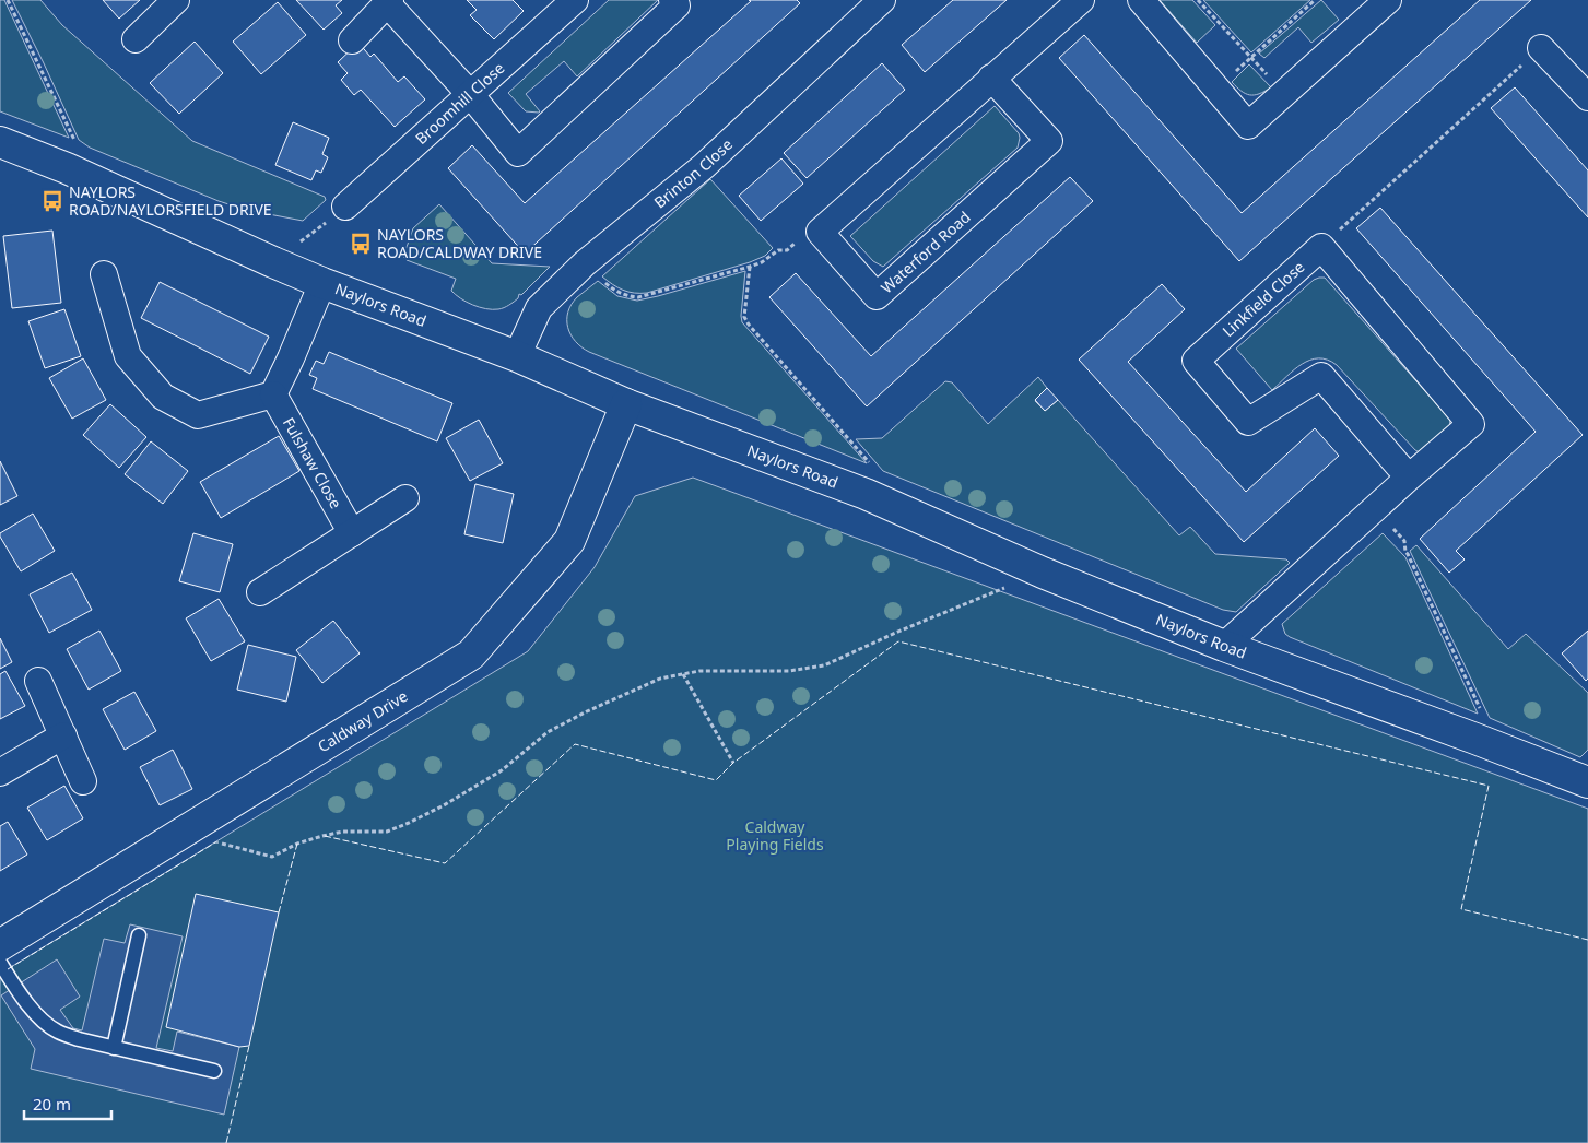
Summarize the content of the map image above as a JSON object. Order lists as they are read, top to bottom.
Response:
{
  "streets": {
    "street": [
      "Broomhill Close",
      "Brinton Close",
      "Waterford Road",
      "Linkfield Close",
      "Naylors Road",
      "Fulshaw Close",
      "Caldway Drive"
    ]
  },
  "crossings": [
    ["Brinton Close", "Naylors Road"],
    ["Naylors Road", "Caldway Drive"]
  ],
  "parks": ["Caldway Playing Fields"],
  "places": {
    "bus stop": ["NAYLORS ROAD/NAYLORSFIELD DRIVE", "NAYLORS ROAD/CALDWAY DRIVE"]
  },
  "scale_bar": "20 m"
}
